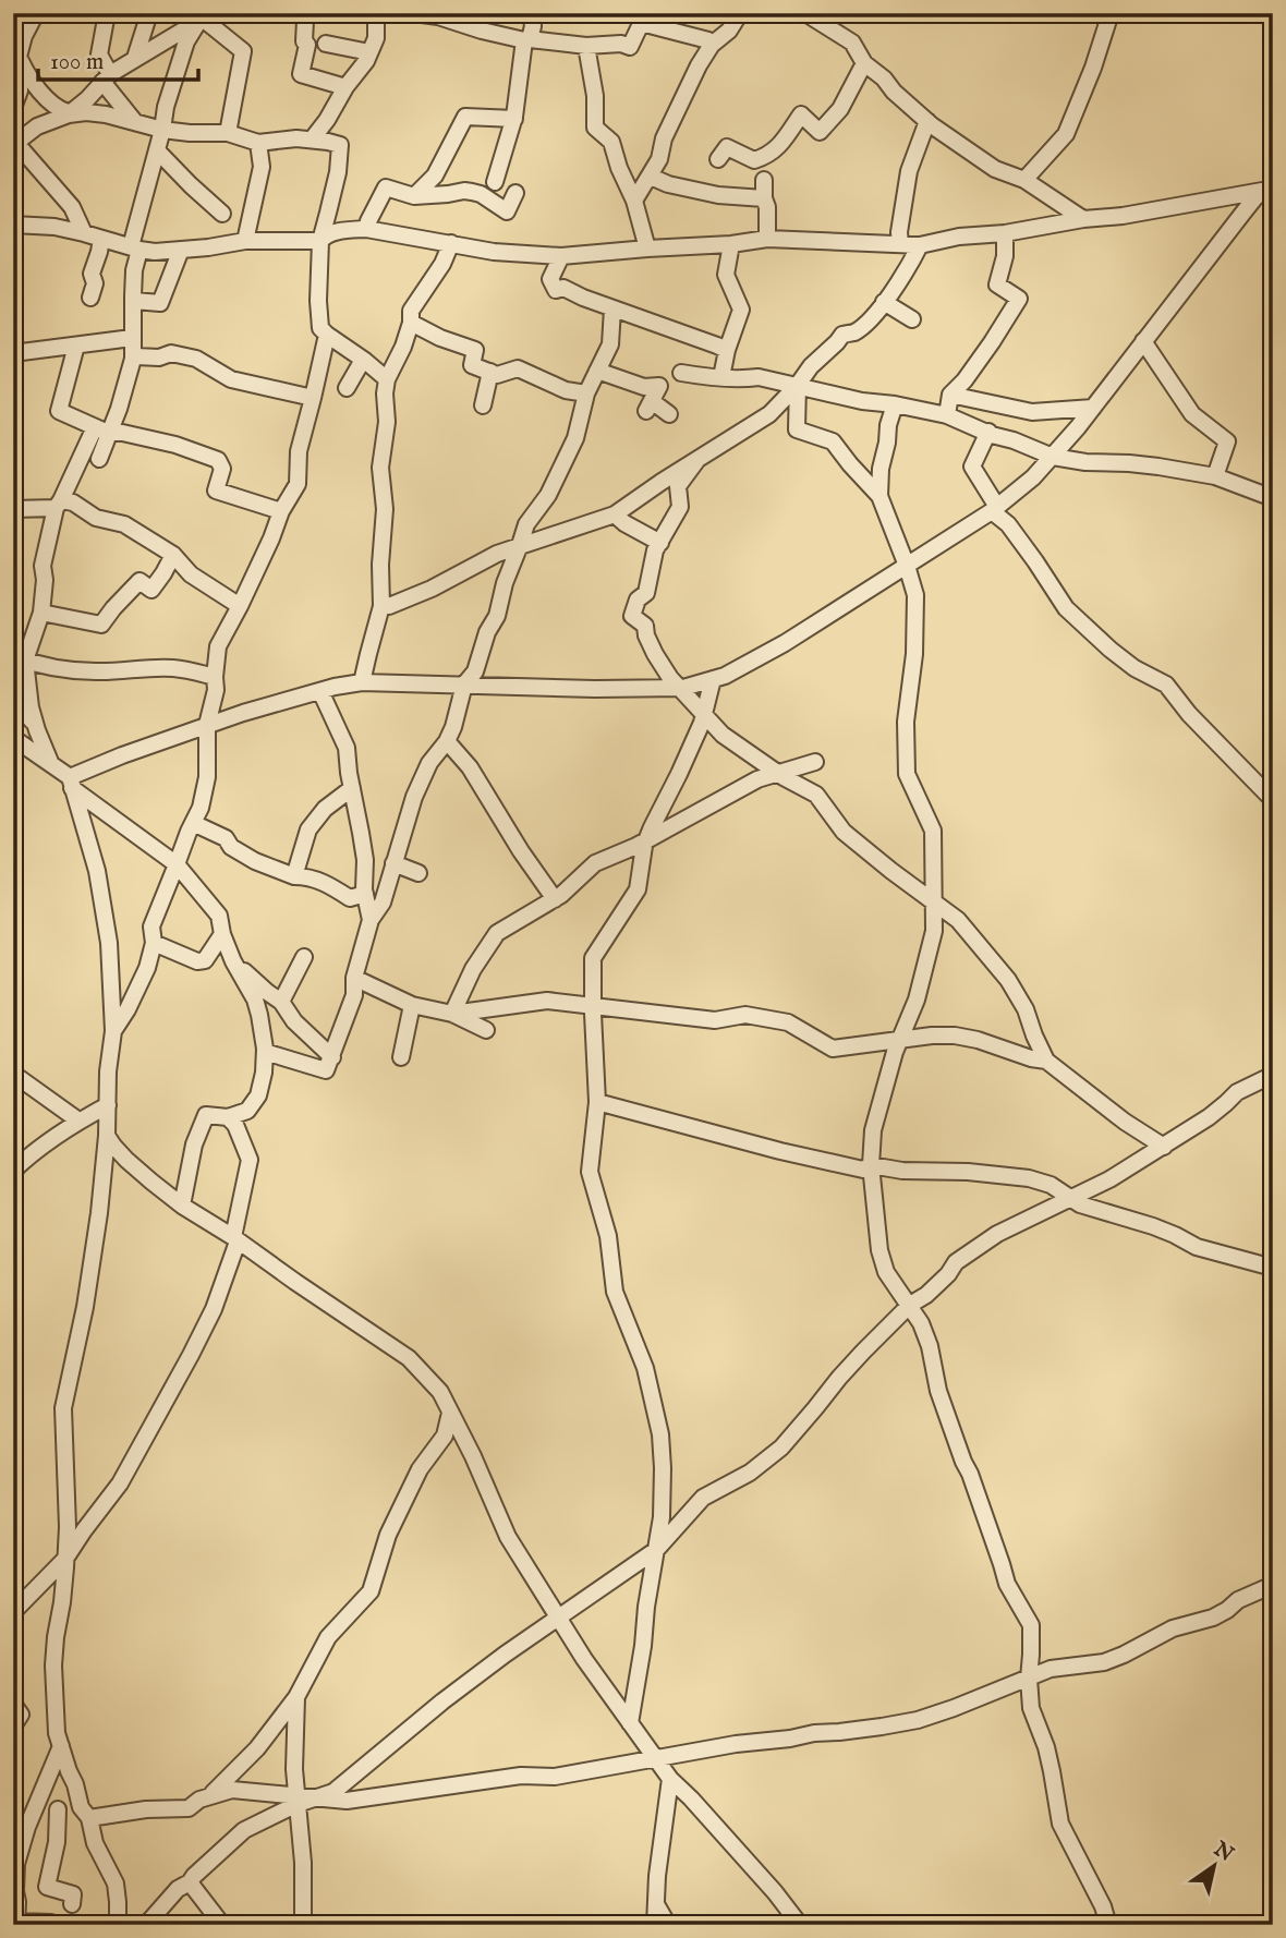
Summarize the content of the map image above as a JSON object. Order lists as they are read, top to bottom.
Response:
{
  "scale_bar": "100 m",
  "north": "top right"
}
